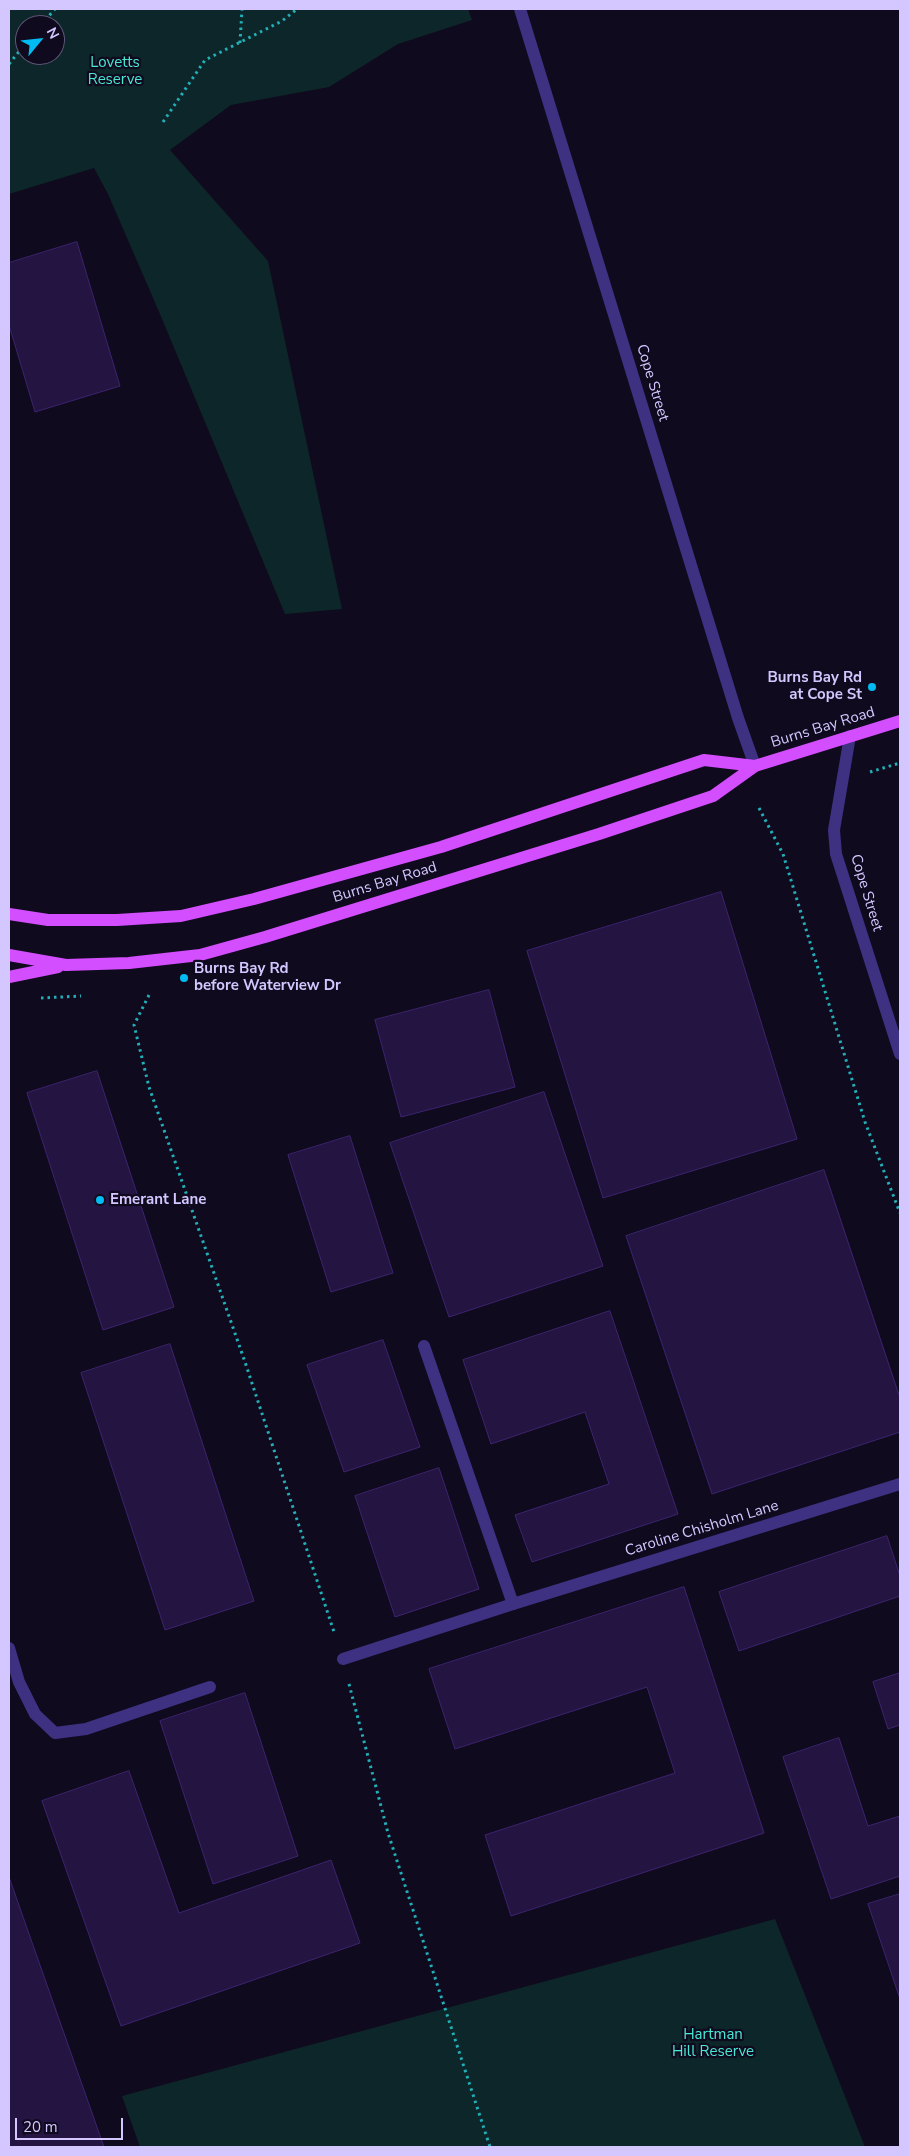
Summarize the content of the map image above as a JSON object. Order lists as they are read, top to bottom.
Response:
{
  "streets": {
    "main road": ["Burns Bay Road"],
    "street": ["Cope Street", "Caroline Chisholm Lane"]
  },
  "crossings": [
    ["Cope Street", "Burns Bay Road"]
  ],
  "parks": ["Lovetts Reserve", "Hartman Hill Reserve"],
  "places": ["Burns Bay Rd at Cope St", "Burns Bay Rd before Waterview Dr", "Emerant Lane"],
  "scale_bar": "20 m",
  "north": "top right"
}
